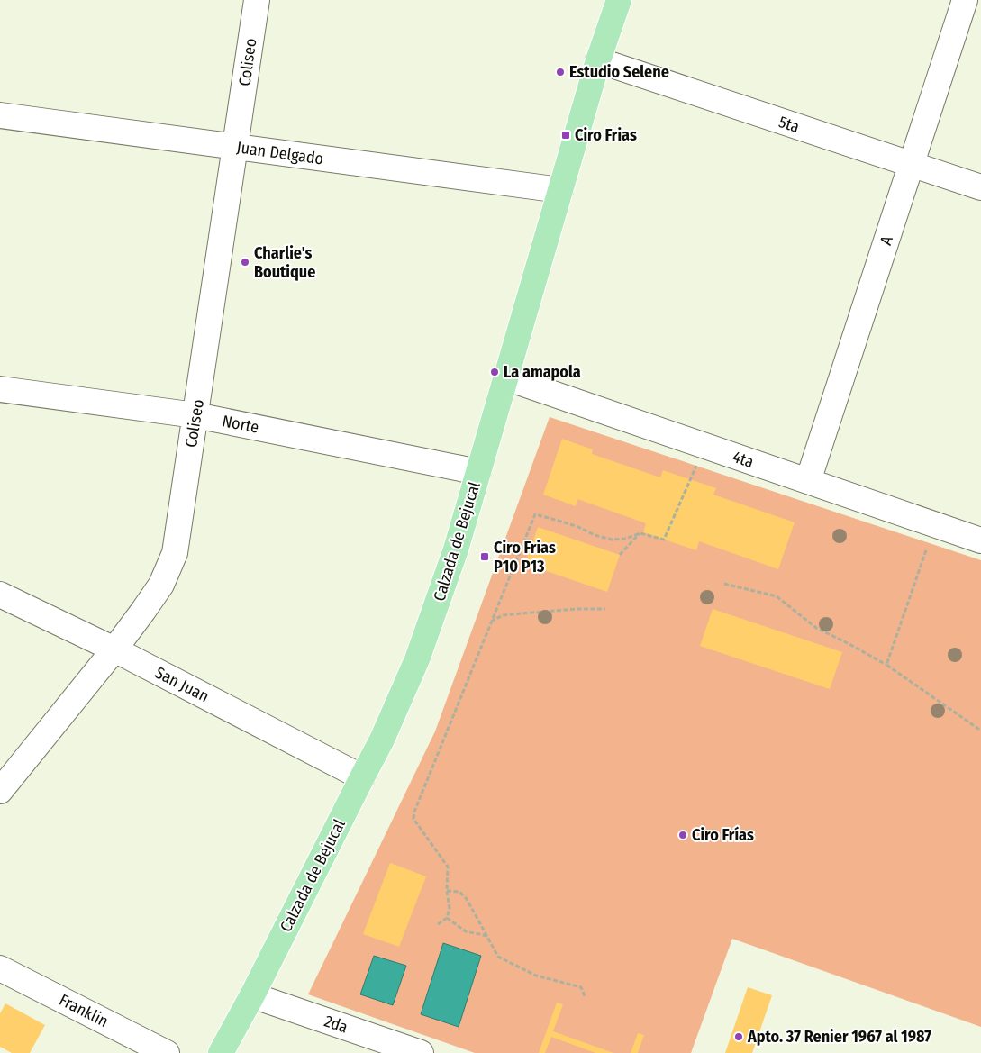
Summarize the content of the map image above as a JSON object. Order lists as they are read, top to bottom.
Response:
{
  "streets": {
    "main road": ["Calzada de Bejucal"],
    "street": [
      "Coliseo",
      "5ta",
      "Juan Delgado",
      "A",
      "Norte",
      "4ta",
      "San Juan",
      "Franklin",
      "2da"
    ]
  },
  "crossings": [
    ["Coliseo", "Juan Delgado"],
    ["Coliseo", "Norte"],
    ["Coliseo", "San Juan"],
    ["5ta", "A"],
    ["5ta", "Calzada de Bejucal"],
    ["Juan Delgado", "Calzada de Bejucal"],
    ["A", "4ta"],
    ["Norte", "Calzada de Bejucal"],
    ["4ta", "Calzada de Bejucal"],
    ["Calzada de Bejucal", "San Juan"],
    ["Calzada de Bejucal", "2da"]
  ],
  "places": {
    "other": [
      "Estudio Selene",
      "Charlie's Boutique",
      "La amapola",
      "Ciro Frías",
      "Apto. 37 Renier 1967 al 1987"
    ],
    "transit": ["Ciro Frias", "Ciro Frias P10 P13"]
  }
}
